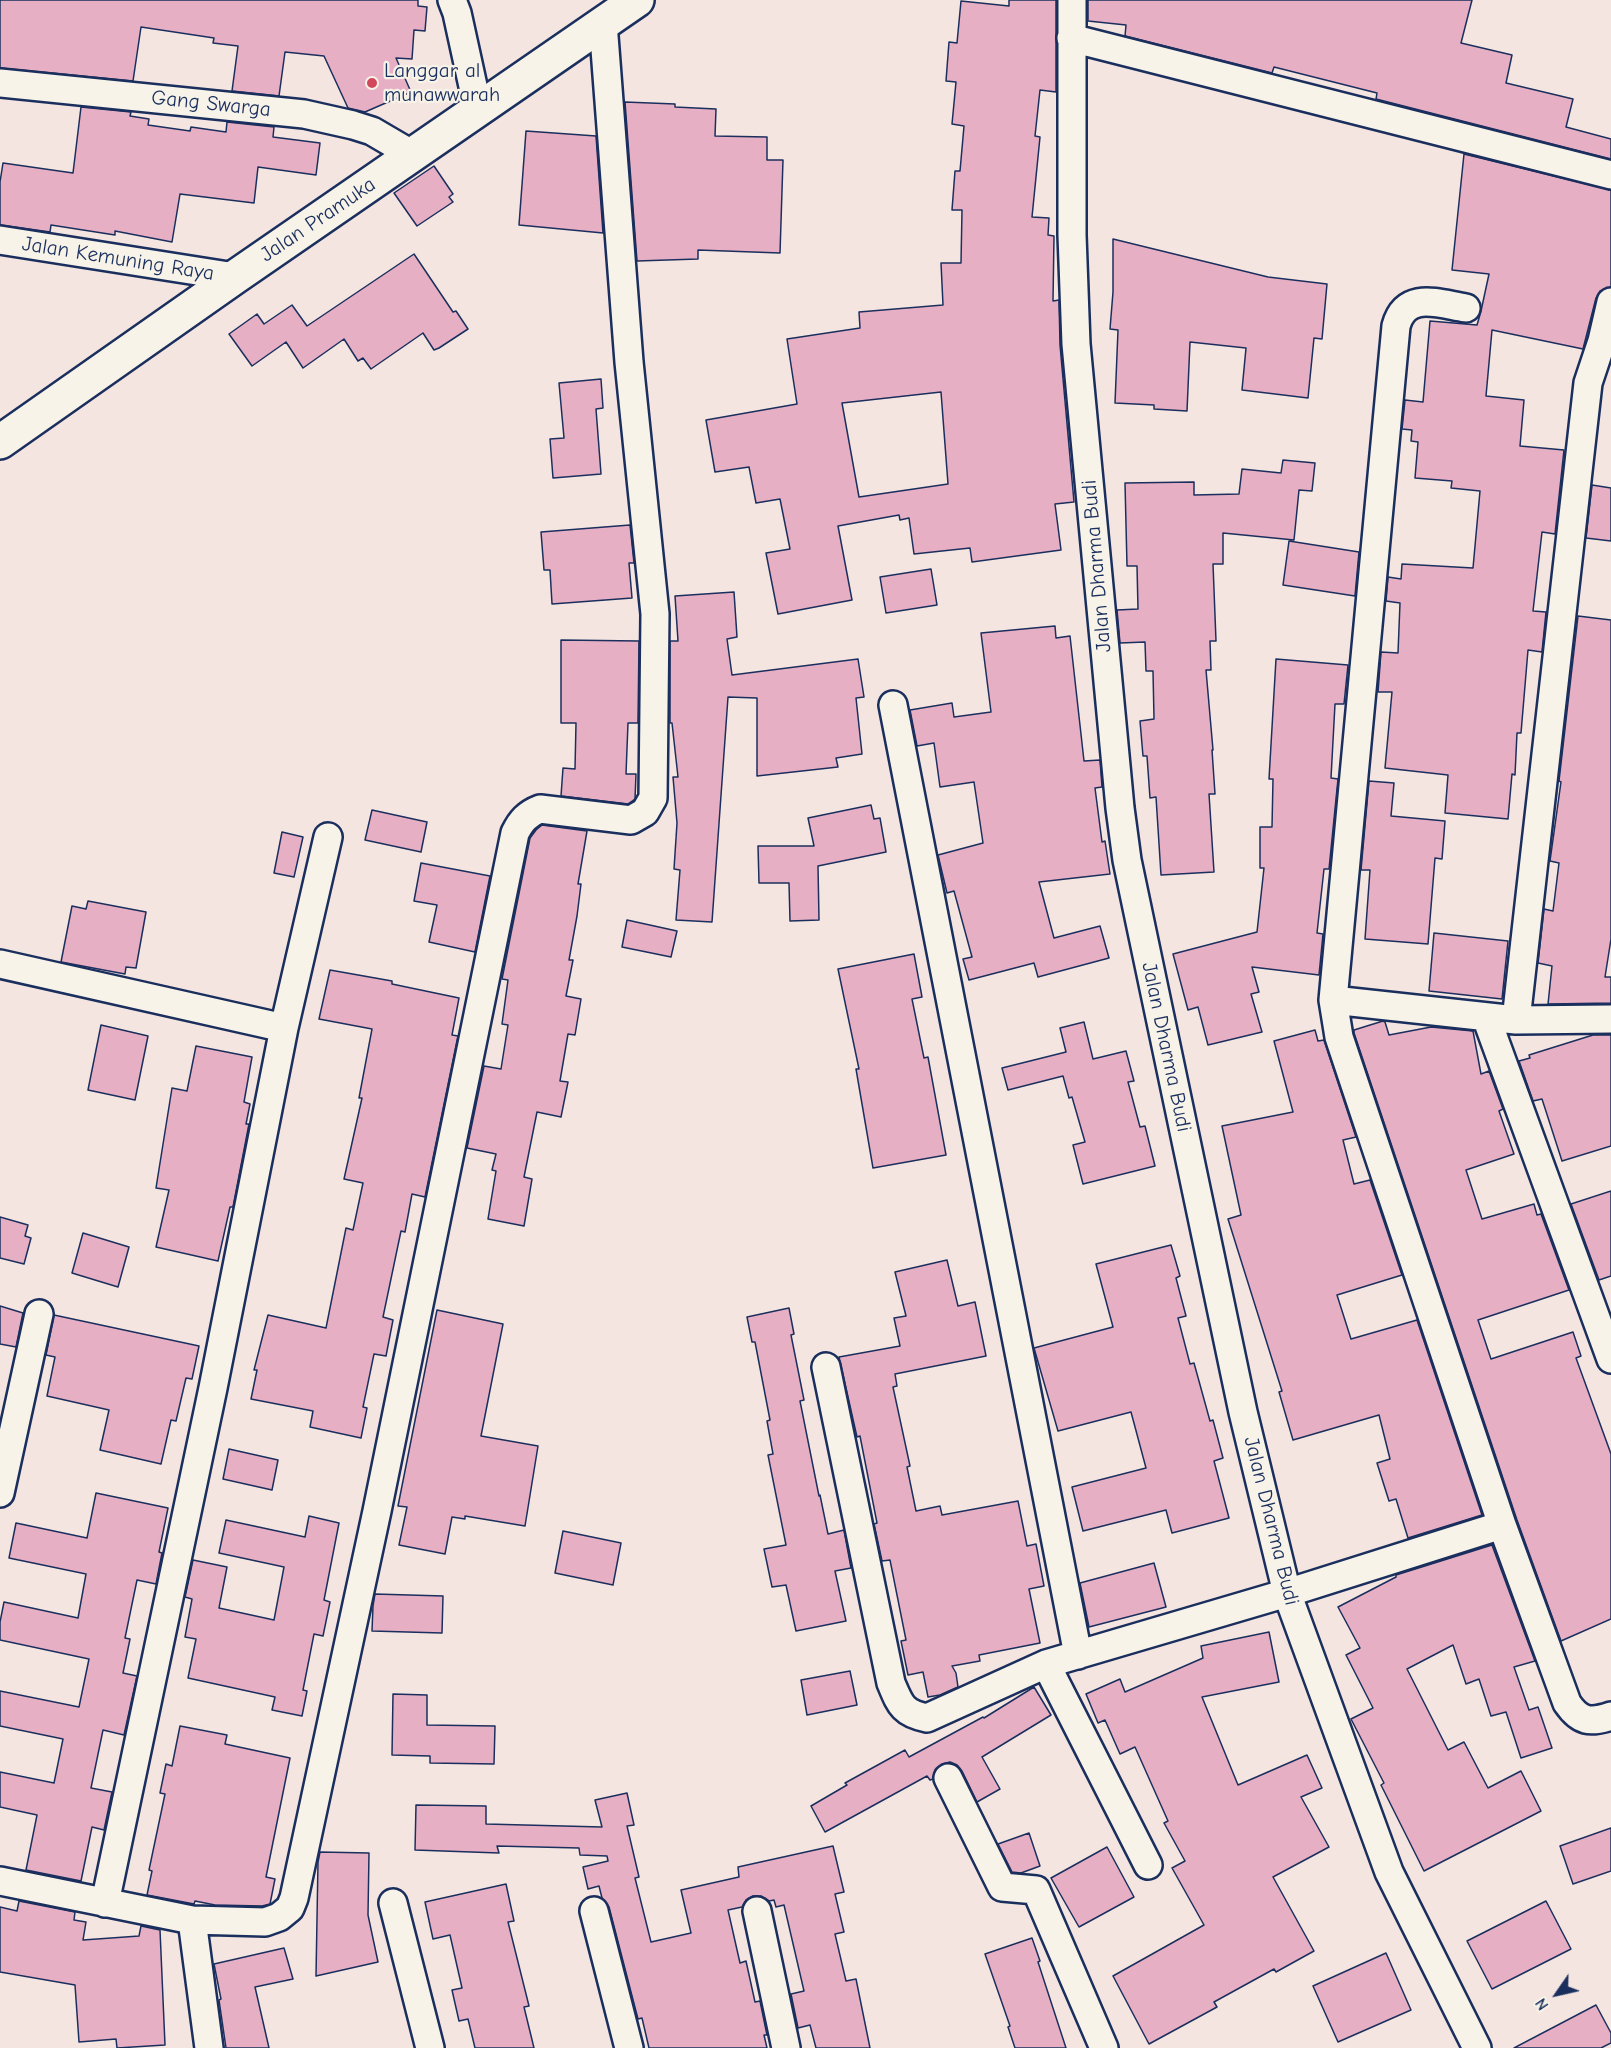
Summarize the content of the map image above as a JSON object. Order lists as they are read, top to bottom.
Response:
{
  "streets": {
    "main road": ["Jalan Pramuka"],
    "street": ["Gang Swarga", "Jalan Kemuning Raya", "Jalan Dharma Budi"]
  },
  "crossings": [
    ["Gang Swarga", "Jalan Pramuka"],
    ["Jalan Pramuka", "Jalan Kemuning Raya"]
  ],
  "places": ["Langgar al munawwarah"],
  "north": "bottom left"
}
